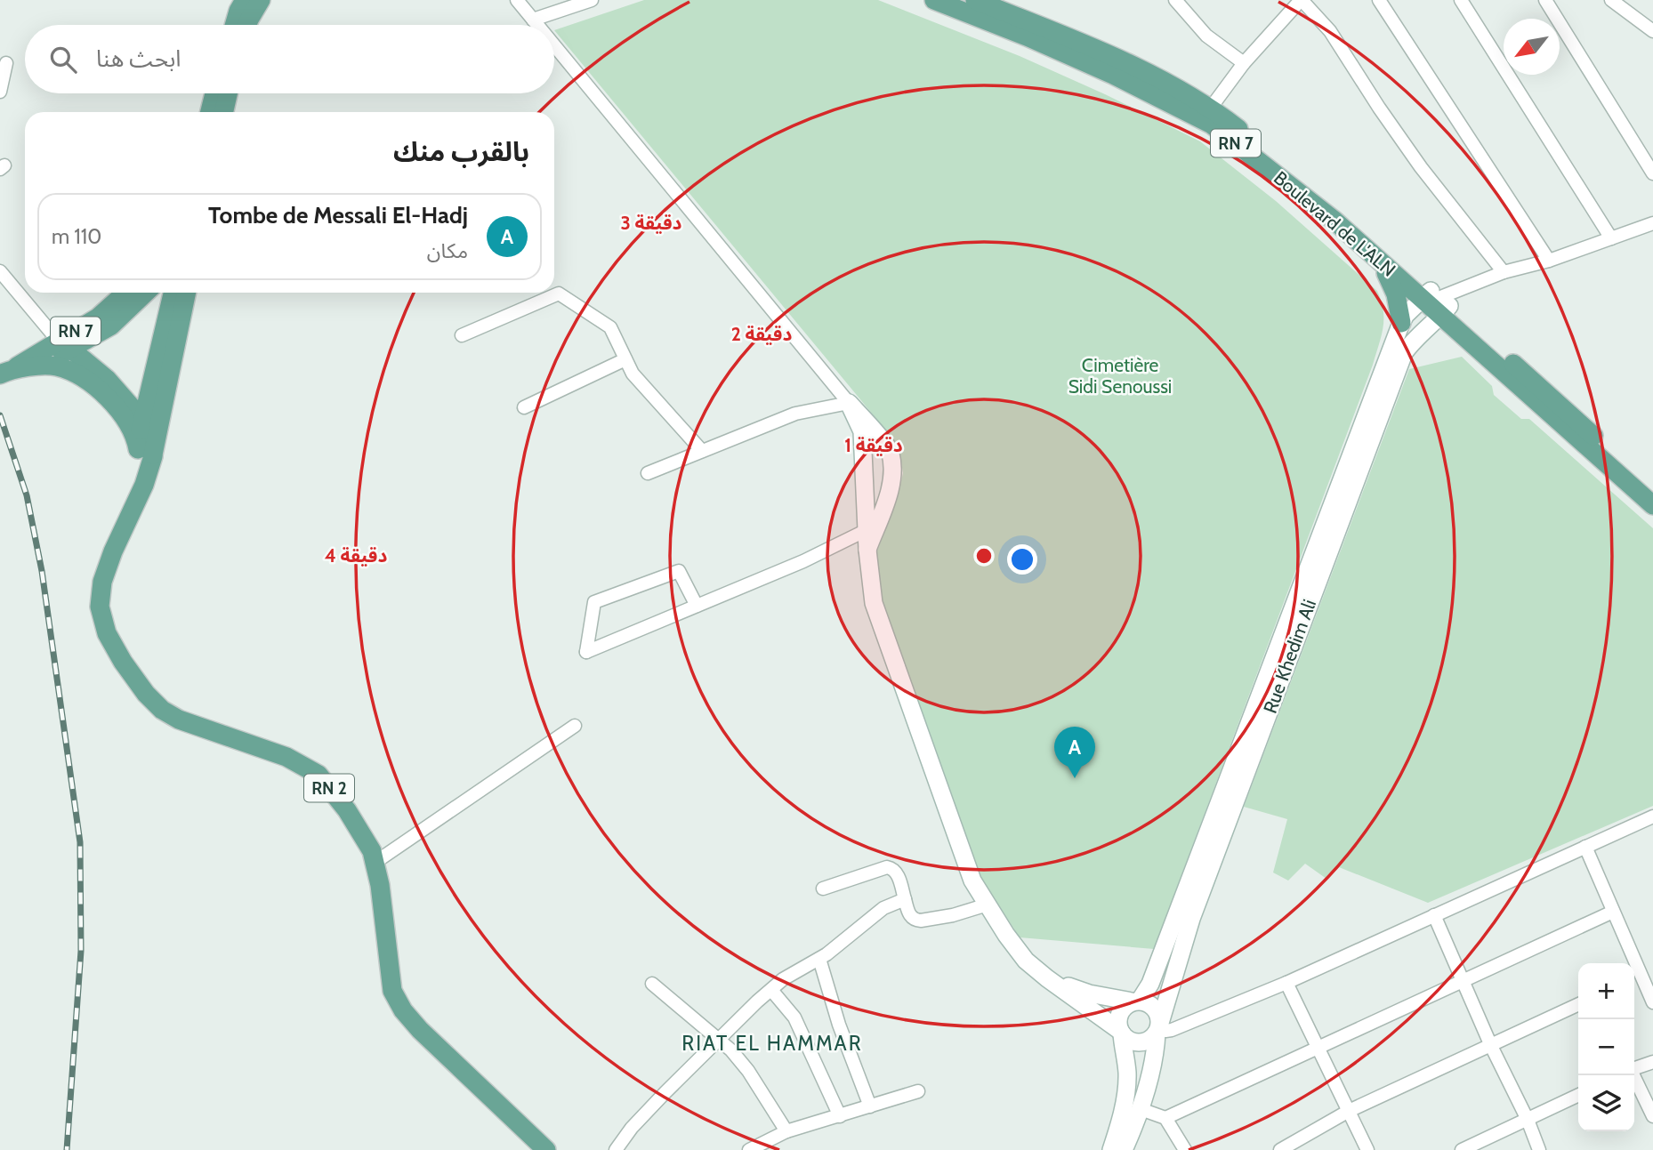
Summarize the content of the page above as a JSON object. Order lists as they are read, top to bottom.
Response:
{
  "streets": {
    "main road": [
      "RN 7",
      "Boulevard de L'ALN",
      "Rue Khedim Ali",
      "RN 2"
    ]
  },
  "crossings": [
    ["Boulevard de L'ALN", "Rue Khedim Ali"]
  ],
  "districts": ["RIAT EL HAMMAR"],
  "parks": ["Cimetière Sidi Senoussi"],
  "north": "bottom left",
  "page": {
    "search": "ابحث هنا",
    "heading": "بالقرب منك",
    "list": [
      {
        "mark": "A",
        "name": "Tombe de Messali El-Hadj",
        "note": "مكان",
        "value": "110 m"
      }
    ],
    "pins": "A",
    "map_buttons": ["+", "−"]
  },
  "rings": [
    "3 دقيقة",
    "2 دقيقة",
    "1 دقيقة",
    "4 دقيقة"
  ]
}
